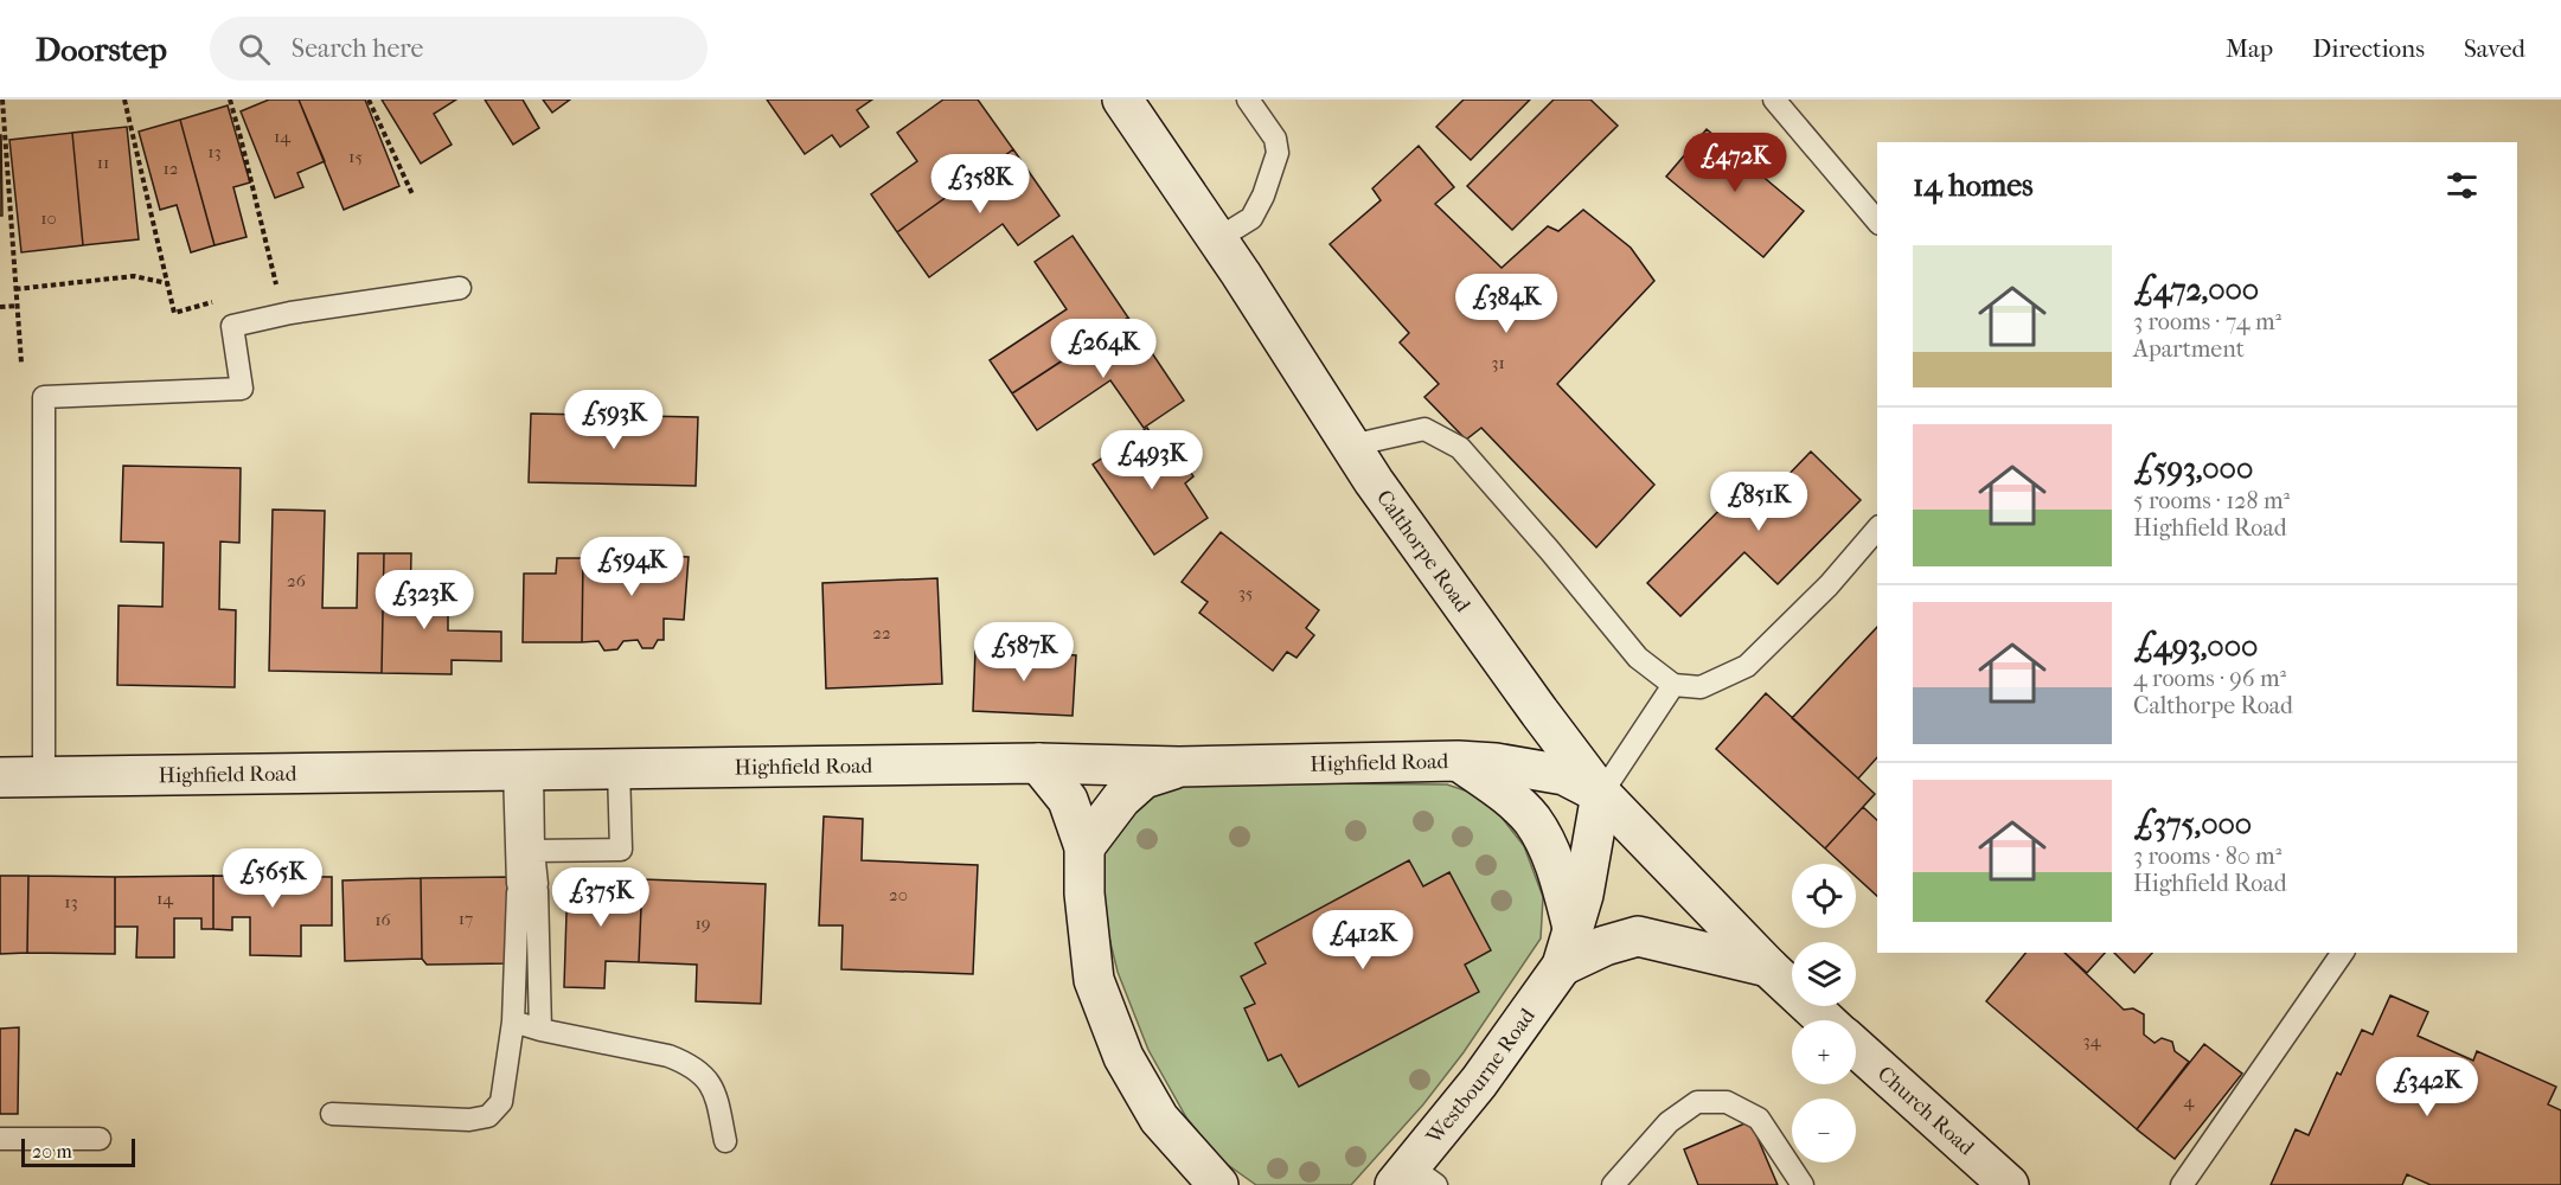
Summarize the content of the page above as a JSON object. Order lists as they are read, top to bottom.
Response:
{
  "streets": {
    "main road": [
      "Calthorpe Road",
      "Highfield Road",
      "Westbourne Road",
      "Church Road"
    ]
  },
  "crossings": [
    ["Calthorpe Road", "Highfield Road"]
  ],
  "house_numbers": [
    "14",
    "13",
    "15",
    "11",
    "12",
    "10",
    "31",
    "26",
    "35",
    "22",
    "20",
    "14",
    "13",
    "17",
    "16",
    "19",
    "34",
    "4"
  ],
  "scale_bar": "20 m",
  "page": {
    "header": "Doorstep",
    "search": "Search here",
    "nav": ["Map", "Directions", "Saved"],
    "price": [
      "£472K",
      "£358K",
      "£384K",
      "£264K",
      "£593K",
      "£493K",
      "£851K",
      "£594K",
      "£323K",
      "£587K",
      "£565K",
      "£375K",
      "£412K",
      "£342K"
    ],
    "heading": "14 homes",
    "list": [
      {
        "name": "£472,000",
        "note": "3 rooms · 74 m² · Apartment"
      },
      {
        "name": "£593,000",
        "note": "5 rooms · 128 m² · Highfield Road"
      },
      {
        "name": "£493,000",
        "note": "4 rooms · 96 m² · Calthorpe Road"
      },
      {
        "name": "£375,000",
        "note": "3 rooms · 80 m² · Highfield Road"
      }
    ],
    "map_buttons": ["+", "−"],
    "scale": "20 m"
  }
}
